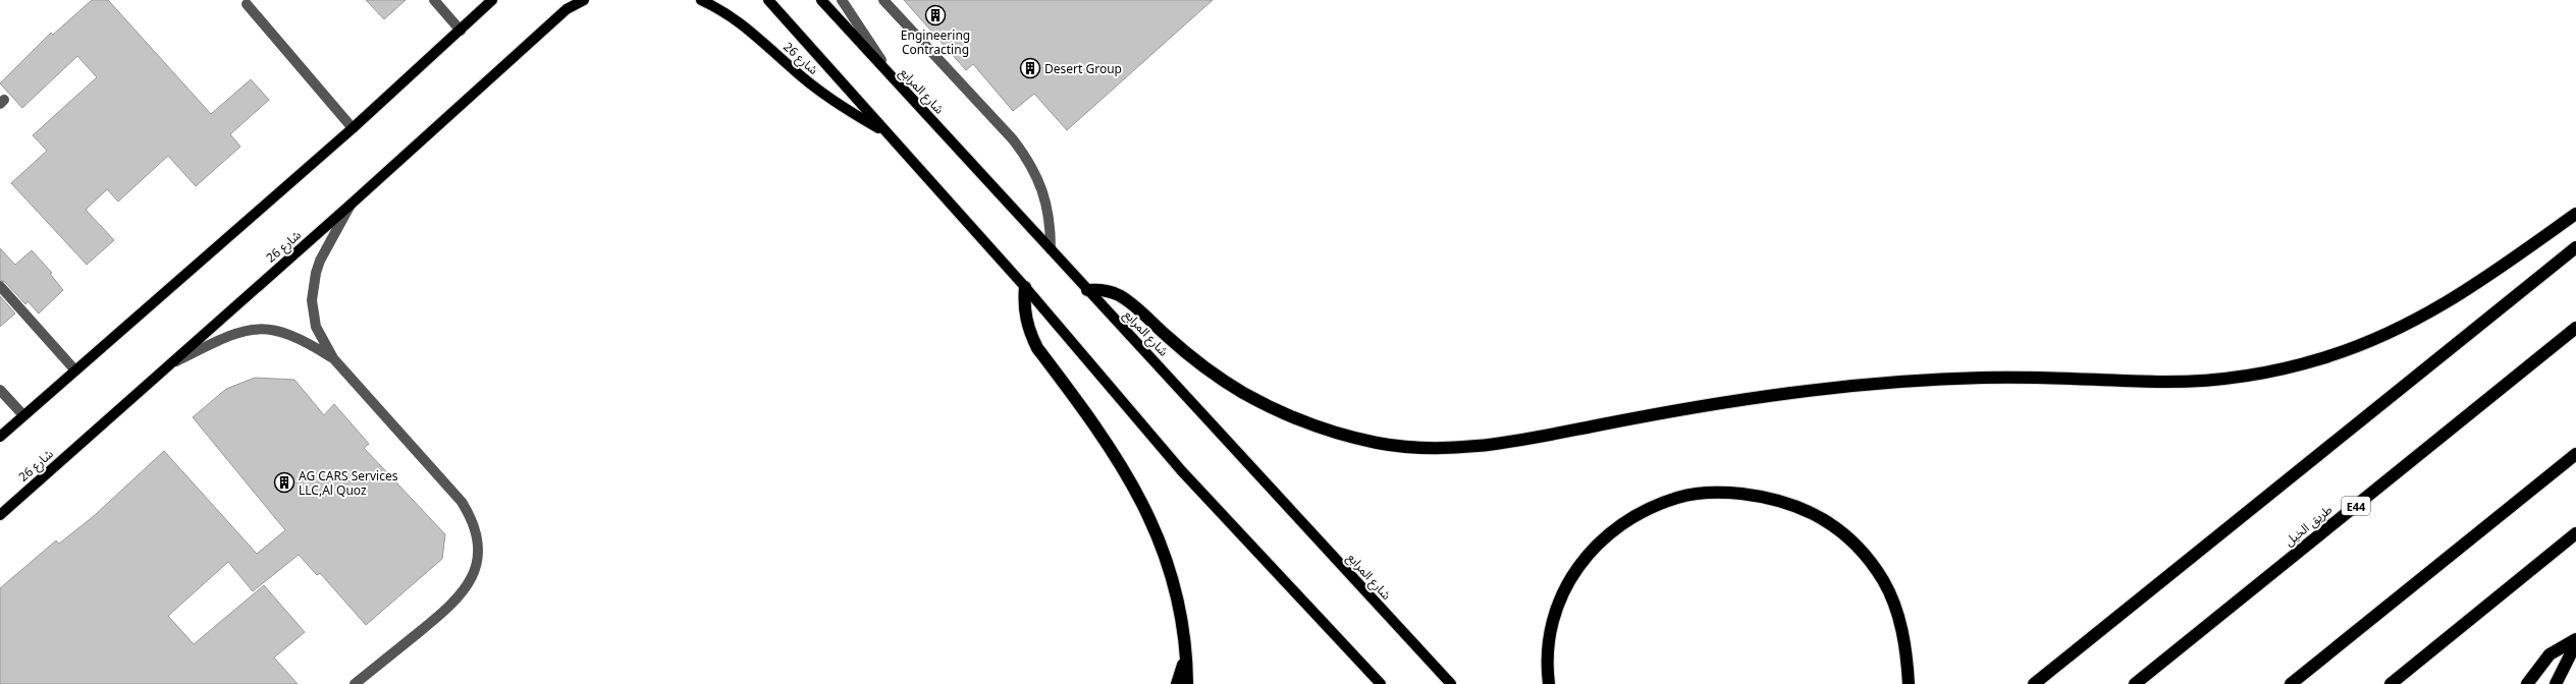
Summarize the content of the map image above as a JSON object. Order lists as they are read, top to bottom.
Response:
{
  "streets": {
    "highway": ["E44", "طريق الخيل"],
    "main road": ["شارع 26", "شارع المرابع"]
  },
  "places": {
    "building": ["Engineering Contracting", "Desert Group", "AG CARS Services LLC,Al Quoz"]
  }
}
